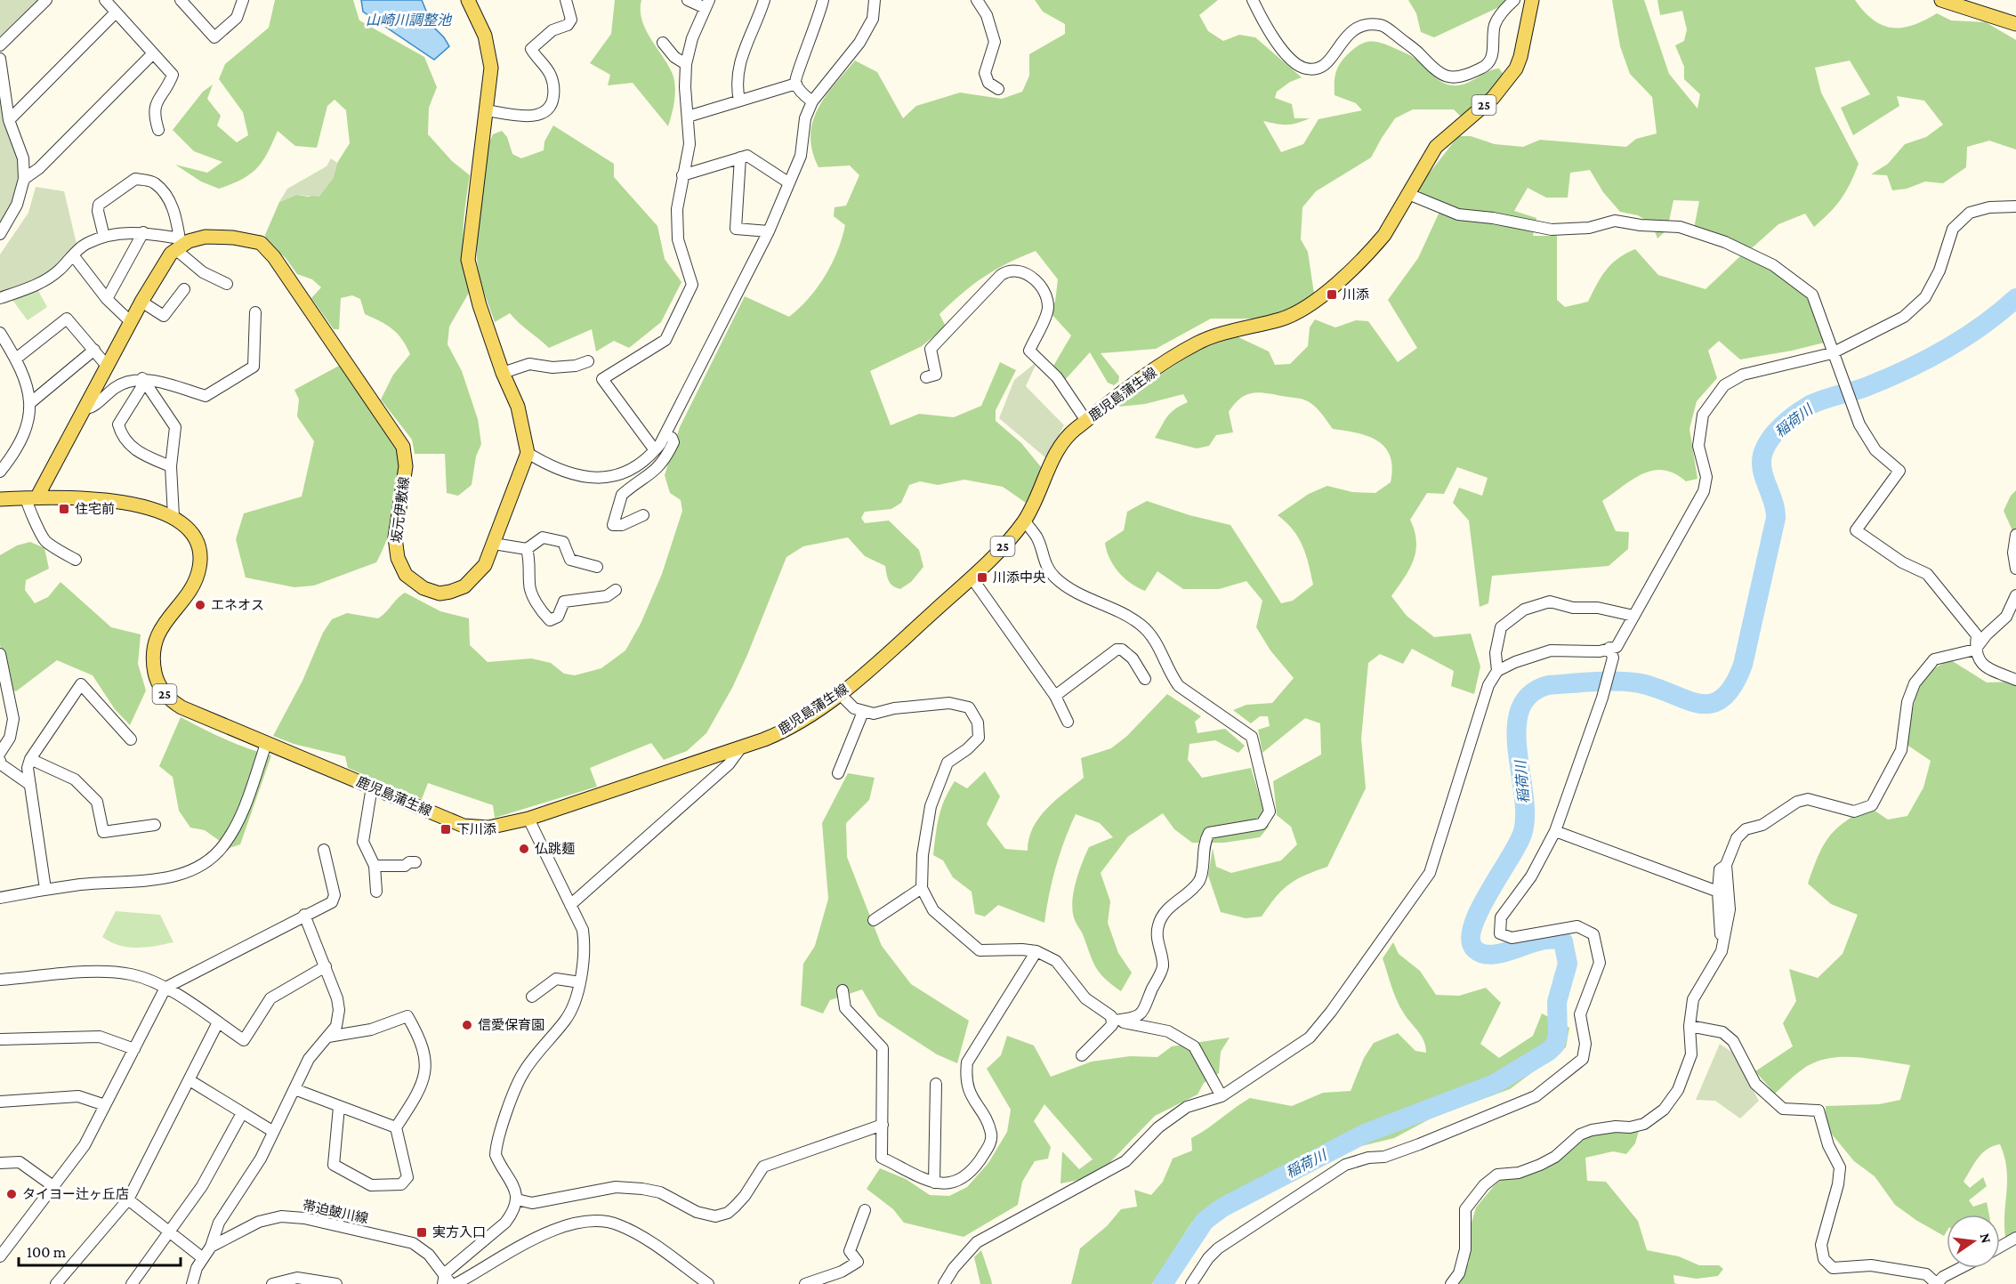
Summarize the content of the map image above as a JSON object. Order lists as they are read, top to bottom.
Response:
{
  "streets": {
    "main road": ["25", "鹿児島蒲生線", "坂元伊敷線"],
    "street": ["帯迫皷川線"]
  },
  "water": ["山崎川調整池", "稲荷川"],
  "places": {
    "transit": [
      "川添",
      "住宅前",
      "川添中央",
      "下川添",
      "実方入口"
    ],
    "other": [
      "エネオス",
      "仏跳麺",
      "信愛保育園",
      "タイヨー辻ヶ丘店"
    ]
  },
  "scale_bar": "100 m",
  "north": "right"
}
